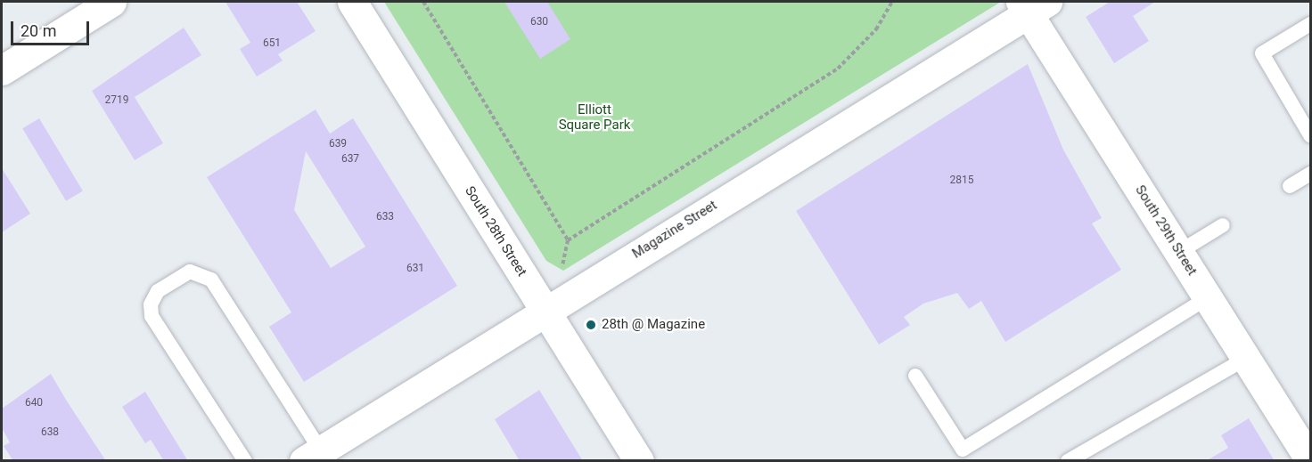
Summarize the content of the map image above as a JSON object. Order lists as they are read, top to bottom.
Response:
{
  "streets": {
    "street": ["Magazine Street", "South 29th Street", "South 28th Street"]
  },
  "crossings": [
    ["Magazine Street", "South 29th Street"],
    ["Magazine Street", "South 28th Street"]
  ],
  "parks": ["Elliott Square Park"],
  "places": ["28th @ Magazine"],
  "house_numbers": [
    "630",
    "651",
    "2719",
    "639",
    "637",
    "2815",
    "633",
    "631",
    "640",
    "638"
  ],
  "scale_bar": "20 m"
}
